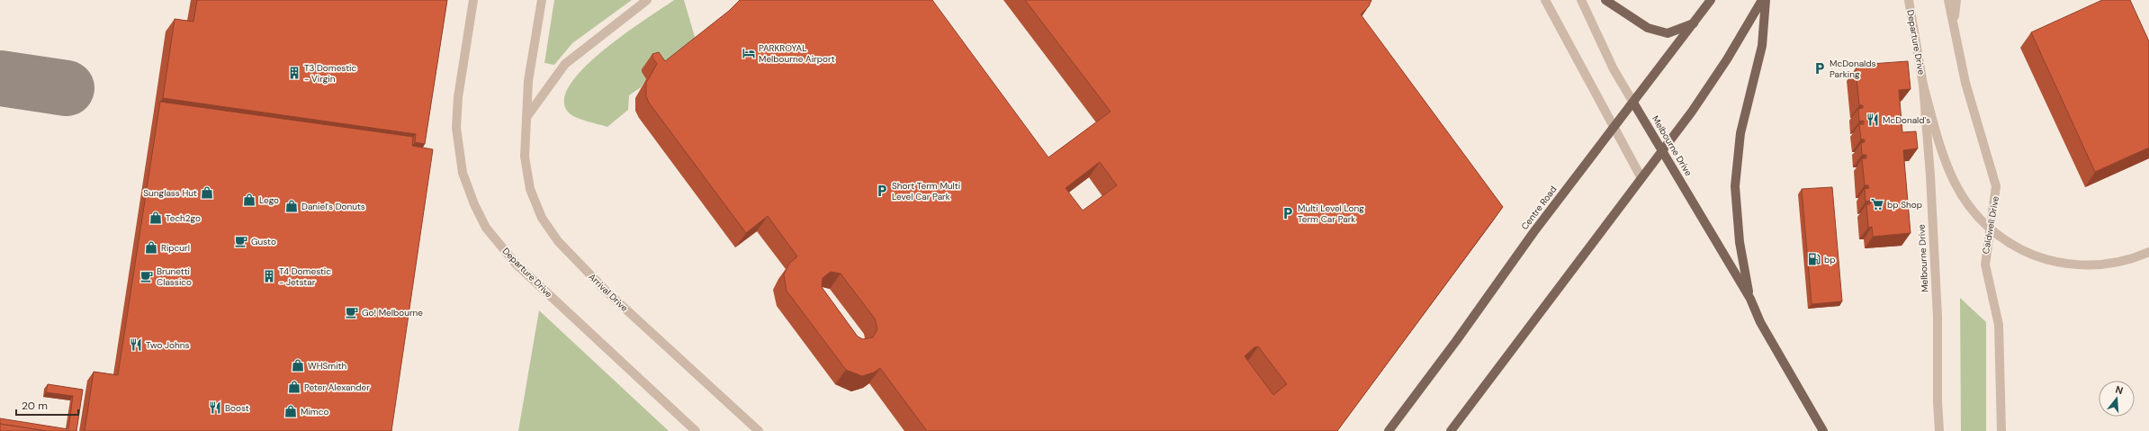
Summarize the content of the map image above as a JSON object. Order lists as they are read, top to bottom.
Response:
{
  "streets": {
    "main road": ["Melbourne Drive", "Centre Road"],
    "street": ["Departure Drive", "Caldwell Drive", "Arrival Drive"]
  },
  "crossings": [
    ["Departure Drive", "Melbourne Drive"],
    ["Melbourne Drive", "Centre Road"]
  ],
  "places": {
    "hotel": ["PARKROYAL Melbourne Airport"],
    "parking": ["McDonalds Parking", "Short Term Multi Level Car Park", "Multi Level Long Term Car Park"],
    "building": ["T3 Domestic - Virgin", "T4 Domestic - Jetstar"],
    "restaurant": ["McDonald's", "Two Johns", "Boost"],
    "shop": [
      "Sunglass Hut",
      "Lego",
      "Daniel's Donuts",
      "Tech2go",
      "Ripcurl",
      "WHSmith",
      "Peter Alexander",
      "Mimco"
    ],
    "supermarket": ["bp Shop"],
    "cafe": ["Gusto", "Brunetti Classico", "Go! Melbourne"],
    "fuel station": ["bp"]
  },
  "scale_bar": "20 m",
  "north": "top"
}
